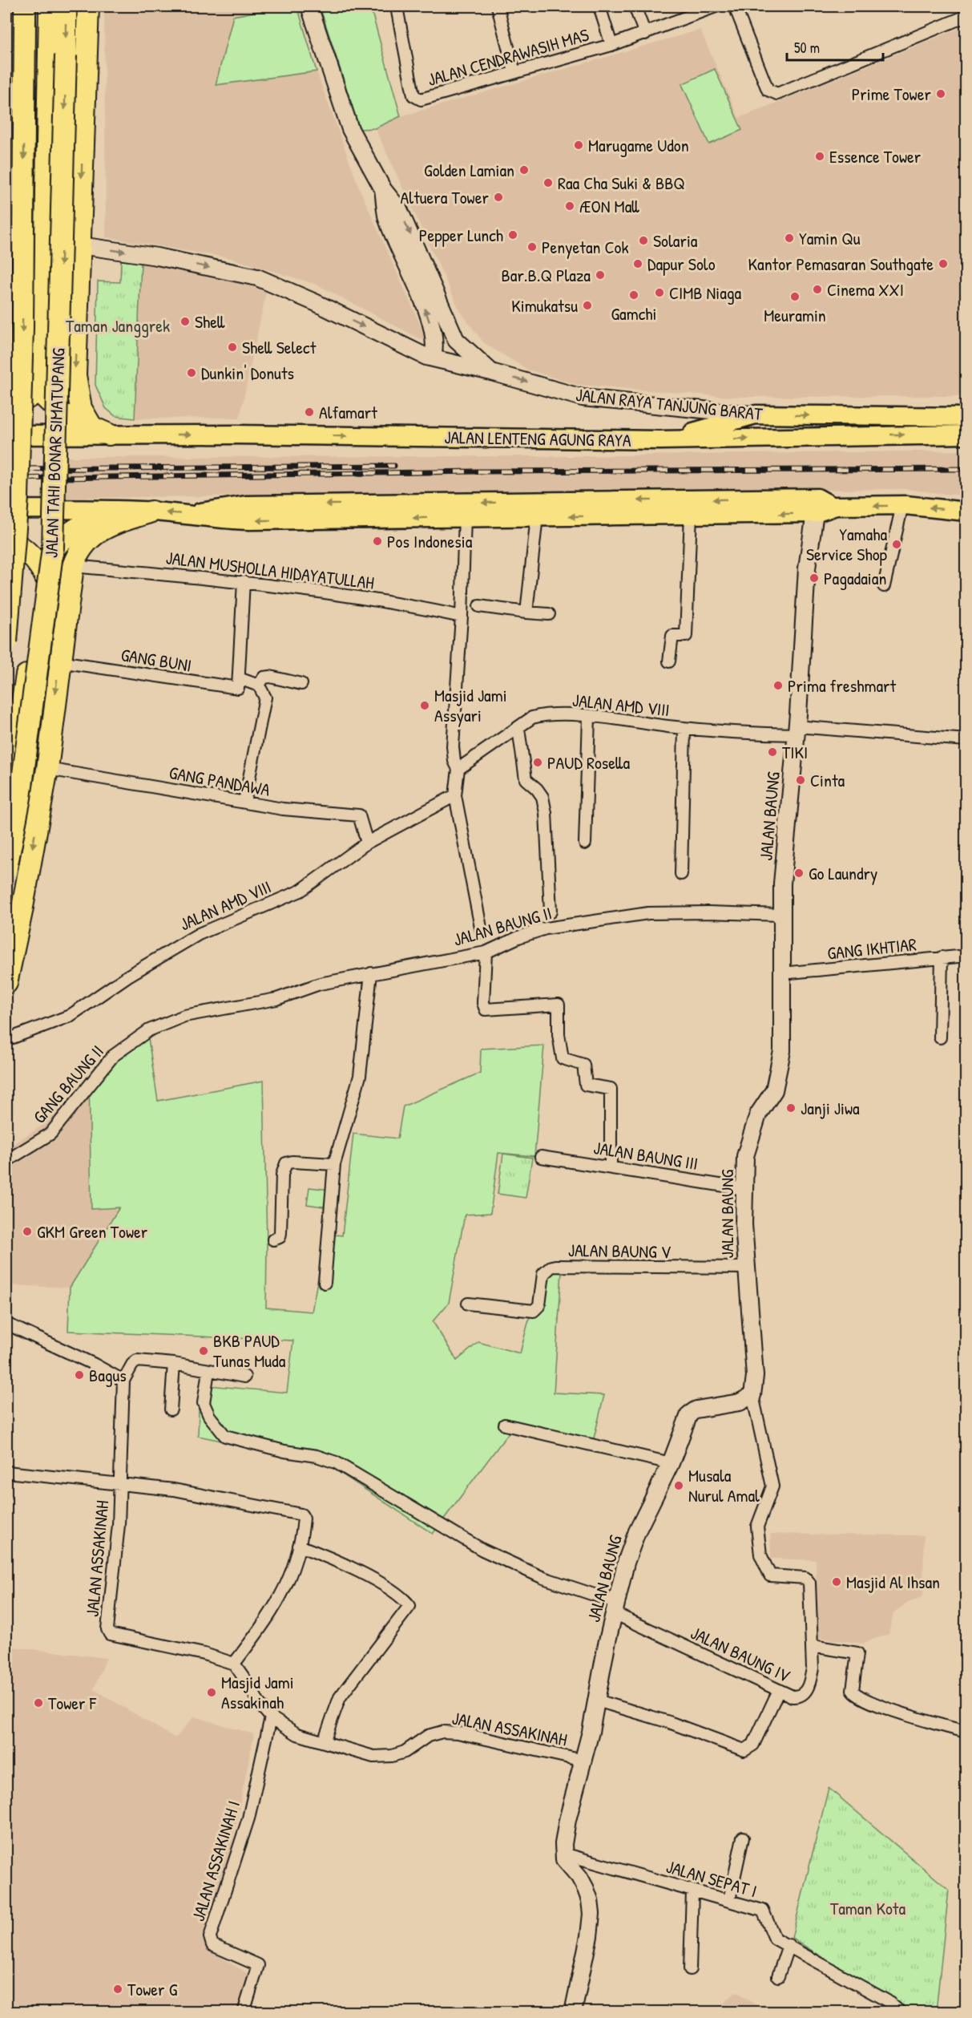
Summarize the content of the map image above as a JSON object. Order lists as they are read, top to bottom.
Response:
{
  "streets": {
    "highway": ["JALAN TAHI BONAR SIMATUPANG"],
    "main road": ["JALAN RAYA TANJUNG BARAT", "JALAN LENTENG AGUNG RAYA"],
    "street": [
      "JALAN CENDRAWASIH MAS",
      "JALAN MUSHOLLA HIDAYATULLAH",
      "GANG BUNI",
      "JALAN AMD VIII",
      "GANG PANDAWA",
      "JALAN BAUNG",
      "JALAN BAUNG II",
      "GANG IKHTIAR",
      "GANG BAUNG II",
      "JALAN BAUNG III",
      "JALAN BAUNG V",
      "JALAN ASSAKINAH",
      "JALAN BAUNG IV",
      "JALAN ASSAKINAH I",
      "JALAN SEPAT I"
    ]
  },
  "crossings": [
    ["JALAN AMD VIII", "GANG PANDAWA"],
    ["JALAN AMD VIII", "JALAN BAUNG"],
    ["JALAN BAUNG", "JALAN BAUNG II"],
    ["JALAN BAUNG", "GANG IKHTIAR"],
    ["JALAN BAUNG", "JALAN BAUNG III"],
    ["JALAN BAUNG", "JALAN BAUNG V"],
    ["JALAN BAUNG", "JALAN ASSAKINAH"],
    ["JALAN BAUNG", "JALAN BAUNG IV"],
    ["JALAN BAUNG", "JALAN SEPAT I"],
    ["JALAN BAUNG II", "GANG BAUNG II"],
    ["JALAN ASSAKINAH", "JALAN ASSAKINAH I"]
  ],
  "one_way": ["JALAN RAYA TANJUNG BARAT"],
  "parks": ["Taman Janggrek", "Taman Kota"],
  "places": [
    "Prime Tower",
    "Marugame Udon",
    "Essence Tower",
    "Golden Lamian",
    "Raa Cha Suki & BBQ",
    "Altuera Tower",
    "ÆON Mall",
    "Pepper Lunch",
    "Yamin Qu",
    "Solaria",
    "Penyetan Cok",
    "Dapur Solo",
    "Kantor Pemasaran Southgate",
    "Bar.B.Q Plaza",
    "Cinema XXI",
    "CIMB Niaga",
    "Gamchi",
    "Meuramin",
    "Kimukatsu",
    "Shell",
    "Shell Select",
    "Dunkin' Donuts",
    "Alfamart",
    "Pos Indonesia",
    "Yamaha Service Shop",
    "Pagadaian",
    "Prima freshmart",
    "Masjid Jami Assyari",
    "TIKI",
    "PAUD Rosella",
    "Cinta",
    "Go Laundry",
    "Janji Jiwa",
    "GKM Green Tower",
    "BKB PAUD Tunas Muda",
    "Bagus",
    "Musala Nurul Amal",
    "Masjid Al Ihsan",
    "Masjid Jami Assakinah",
    "Tower F",
    "Tower G"
  ],
  "scale_bar": "50 m"
}
